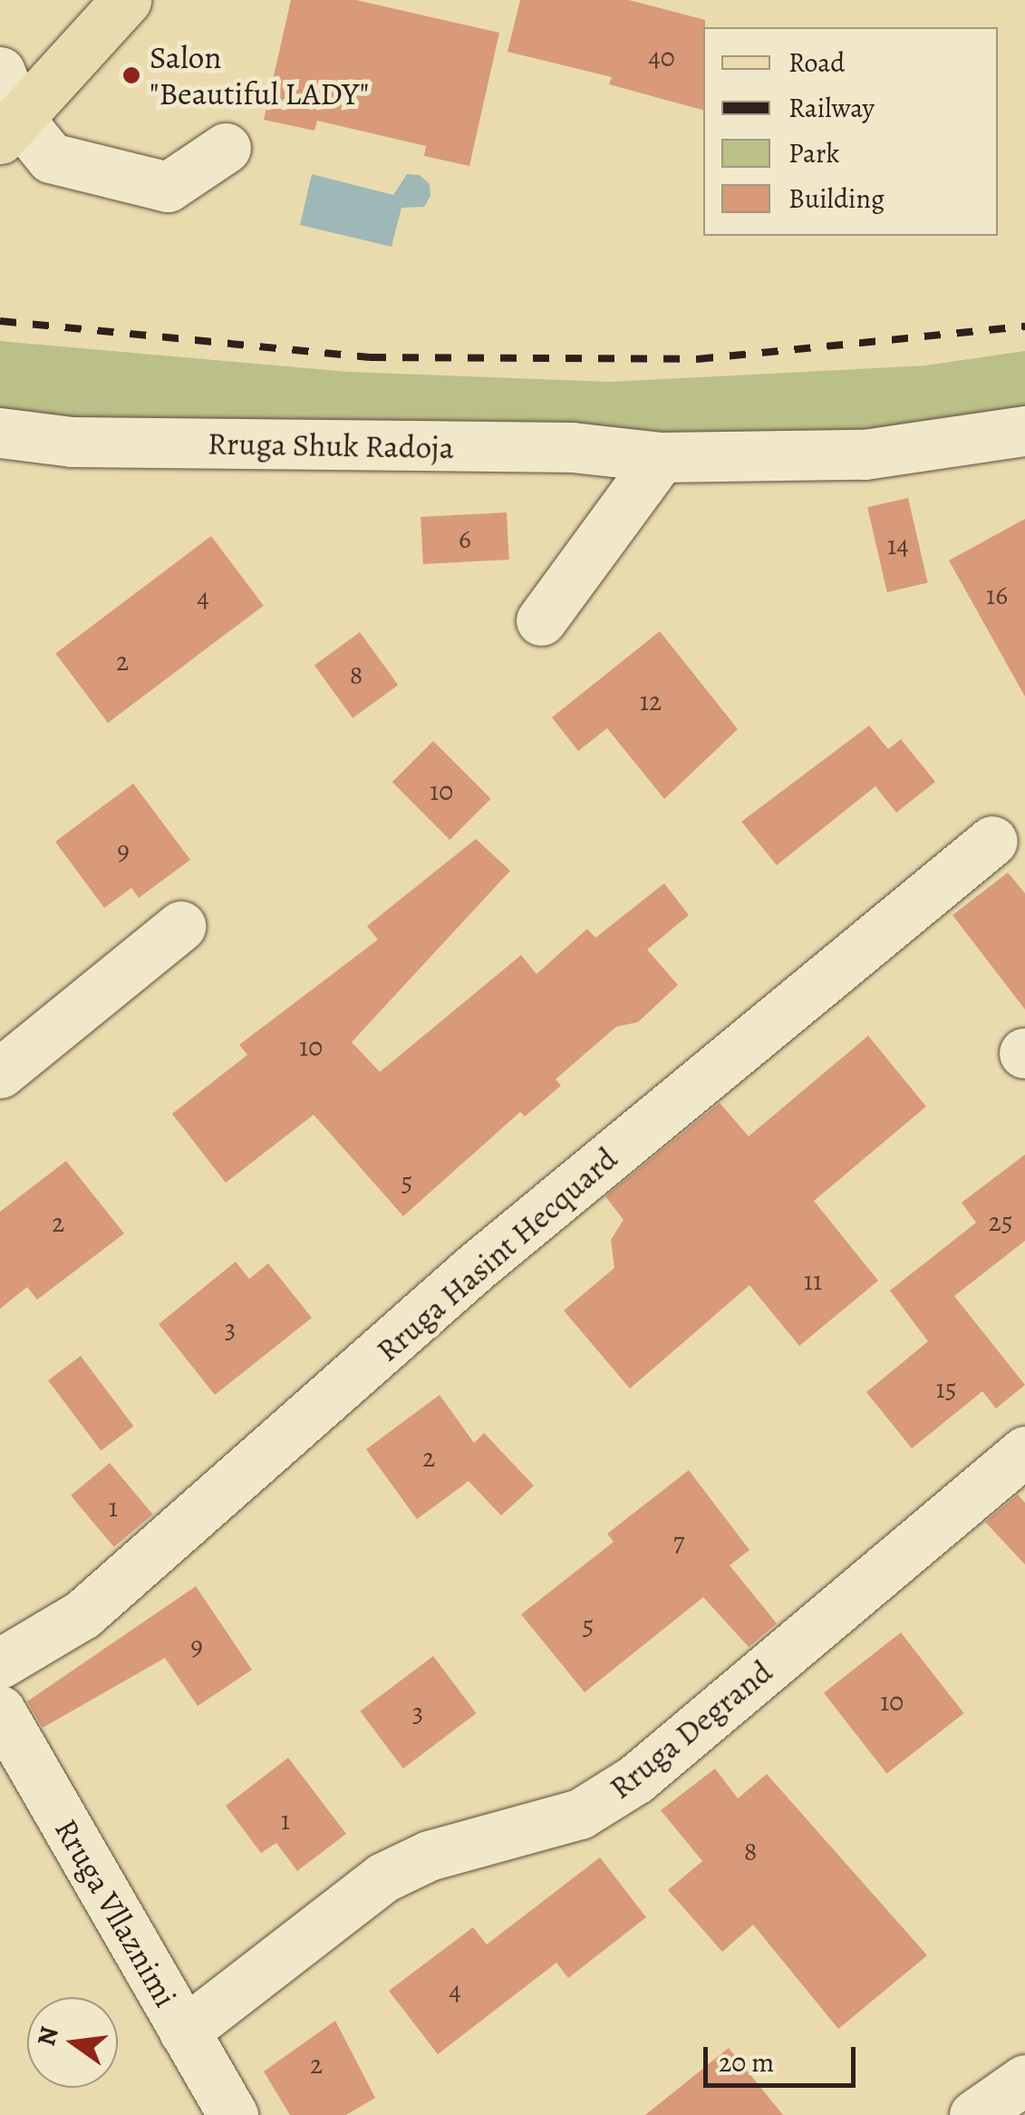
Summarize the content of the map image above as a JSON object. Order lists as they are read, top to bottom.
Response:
{
  "streets": {
    "street": [
      "Rruga Shuk Radoja",
      "Rruga Hasint Hecquard",
      "Rruga Degrand",
      "Rruga Vllaznimi"
    ]
  },
  "crossings": [
    ["Rruga Degrand", "Rruga Vllaznimi"]
  ],
  "places": ["Salon \"Beautiful LADY\""],
  "house_numbers": [
    "40",
    "6",
    "14",
    "16",
    "4",
    "2",
    "8",
    "12",
    "10",
    "9",
    "10",
    "5",
    "25",
    "2",
    "11",
    "3",
    "15",
    "2",
    "1",
    "7",
    "5",
    "9",
    "10",
    "3",
    "1",
    "8",
    "4",
    "2"
  ],
  "legend": [
    "Road",
    "Railway",
    "Park",
    "Building"
  ],
  "scale_bar": "20 m",
  "north": "left"
}
